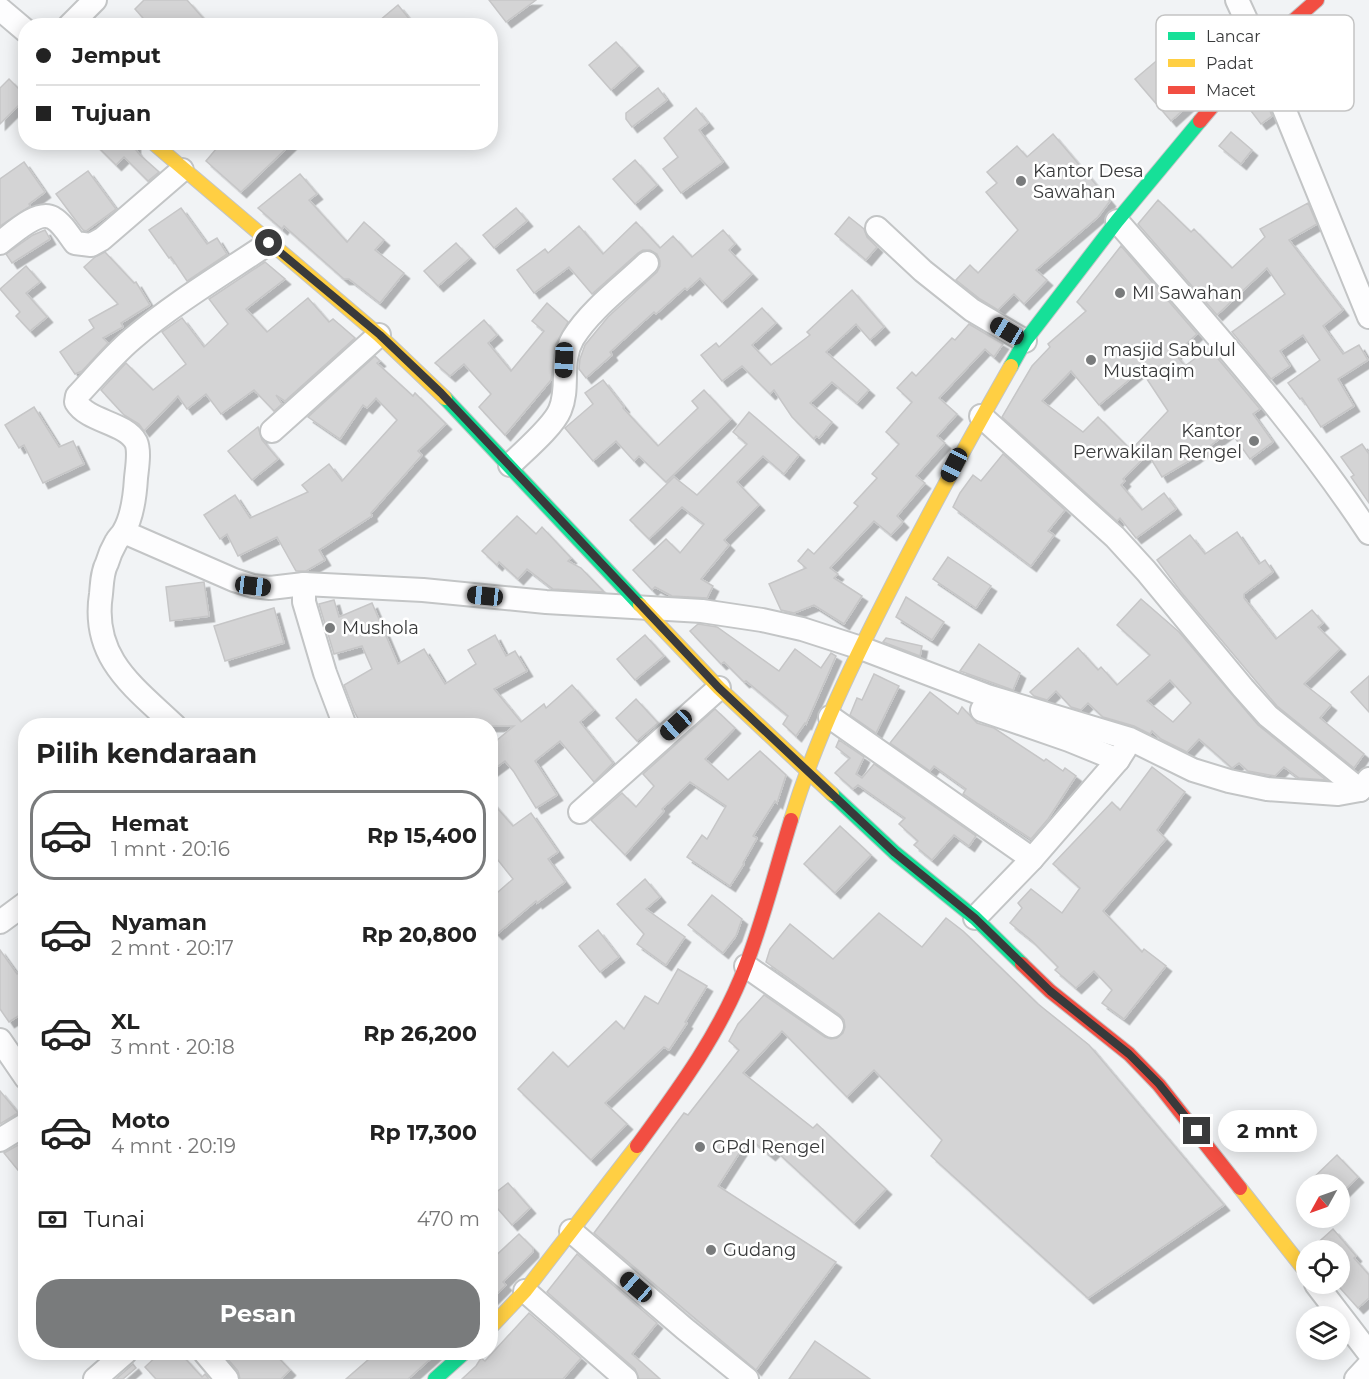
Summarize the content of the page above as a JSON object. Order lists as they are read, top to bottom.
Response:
{
  "places": [
    "Kantor Desa Sawahan",
    "MI Sawahan",
    "masjid Sabulul Mustaqim",
    "Kantor Perwakilan Rengel",
    "Mushola",
    "GPdI Rengel",
    "Gudang"
  ],
  "legend": ["Lancar", "Padat", "Macet"],
  "north": "bottom left",
  "page": {
    "banner": ["Jemput", "Tujuan"],
    "heading": "Pilih kendaraan",
    "list": [
      {
        "name": "Hemat",
        "note": "1 mnt · 20:16",
        "value": "Rp 15,400"
      },
      {
        "name": "Nyaman",
        "note": "2 mnt · 20:17",
        "value": "Rp 20,800"
      },
      {
        "name": "XL",
        "note": "3 mnt · 20:18",
        "value": "Rp 26,200"
      },
      {
        "name": "Moto",
        "note": "4 mnt · 20:19",
        "value": "Rp 17,300"
      }
    ],
    "bubble": "2 mnt",
    "pay": ["Tunai", "470 m"],
    "buttons": "Pesan"
  }
}
